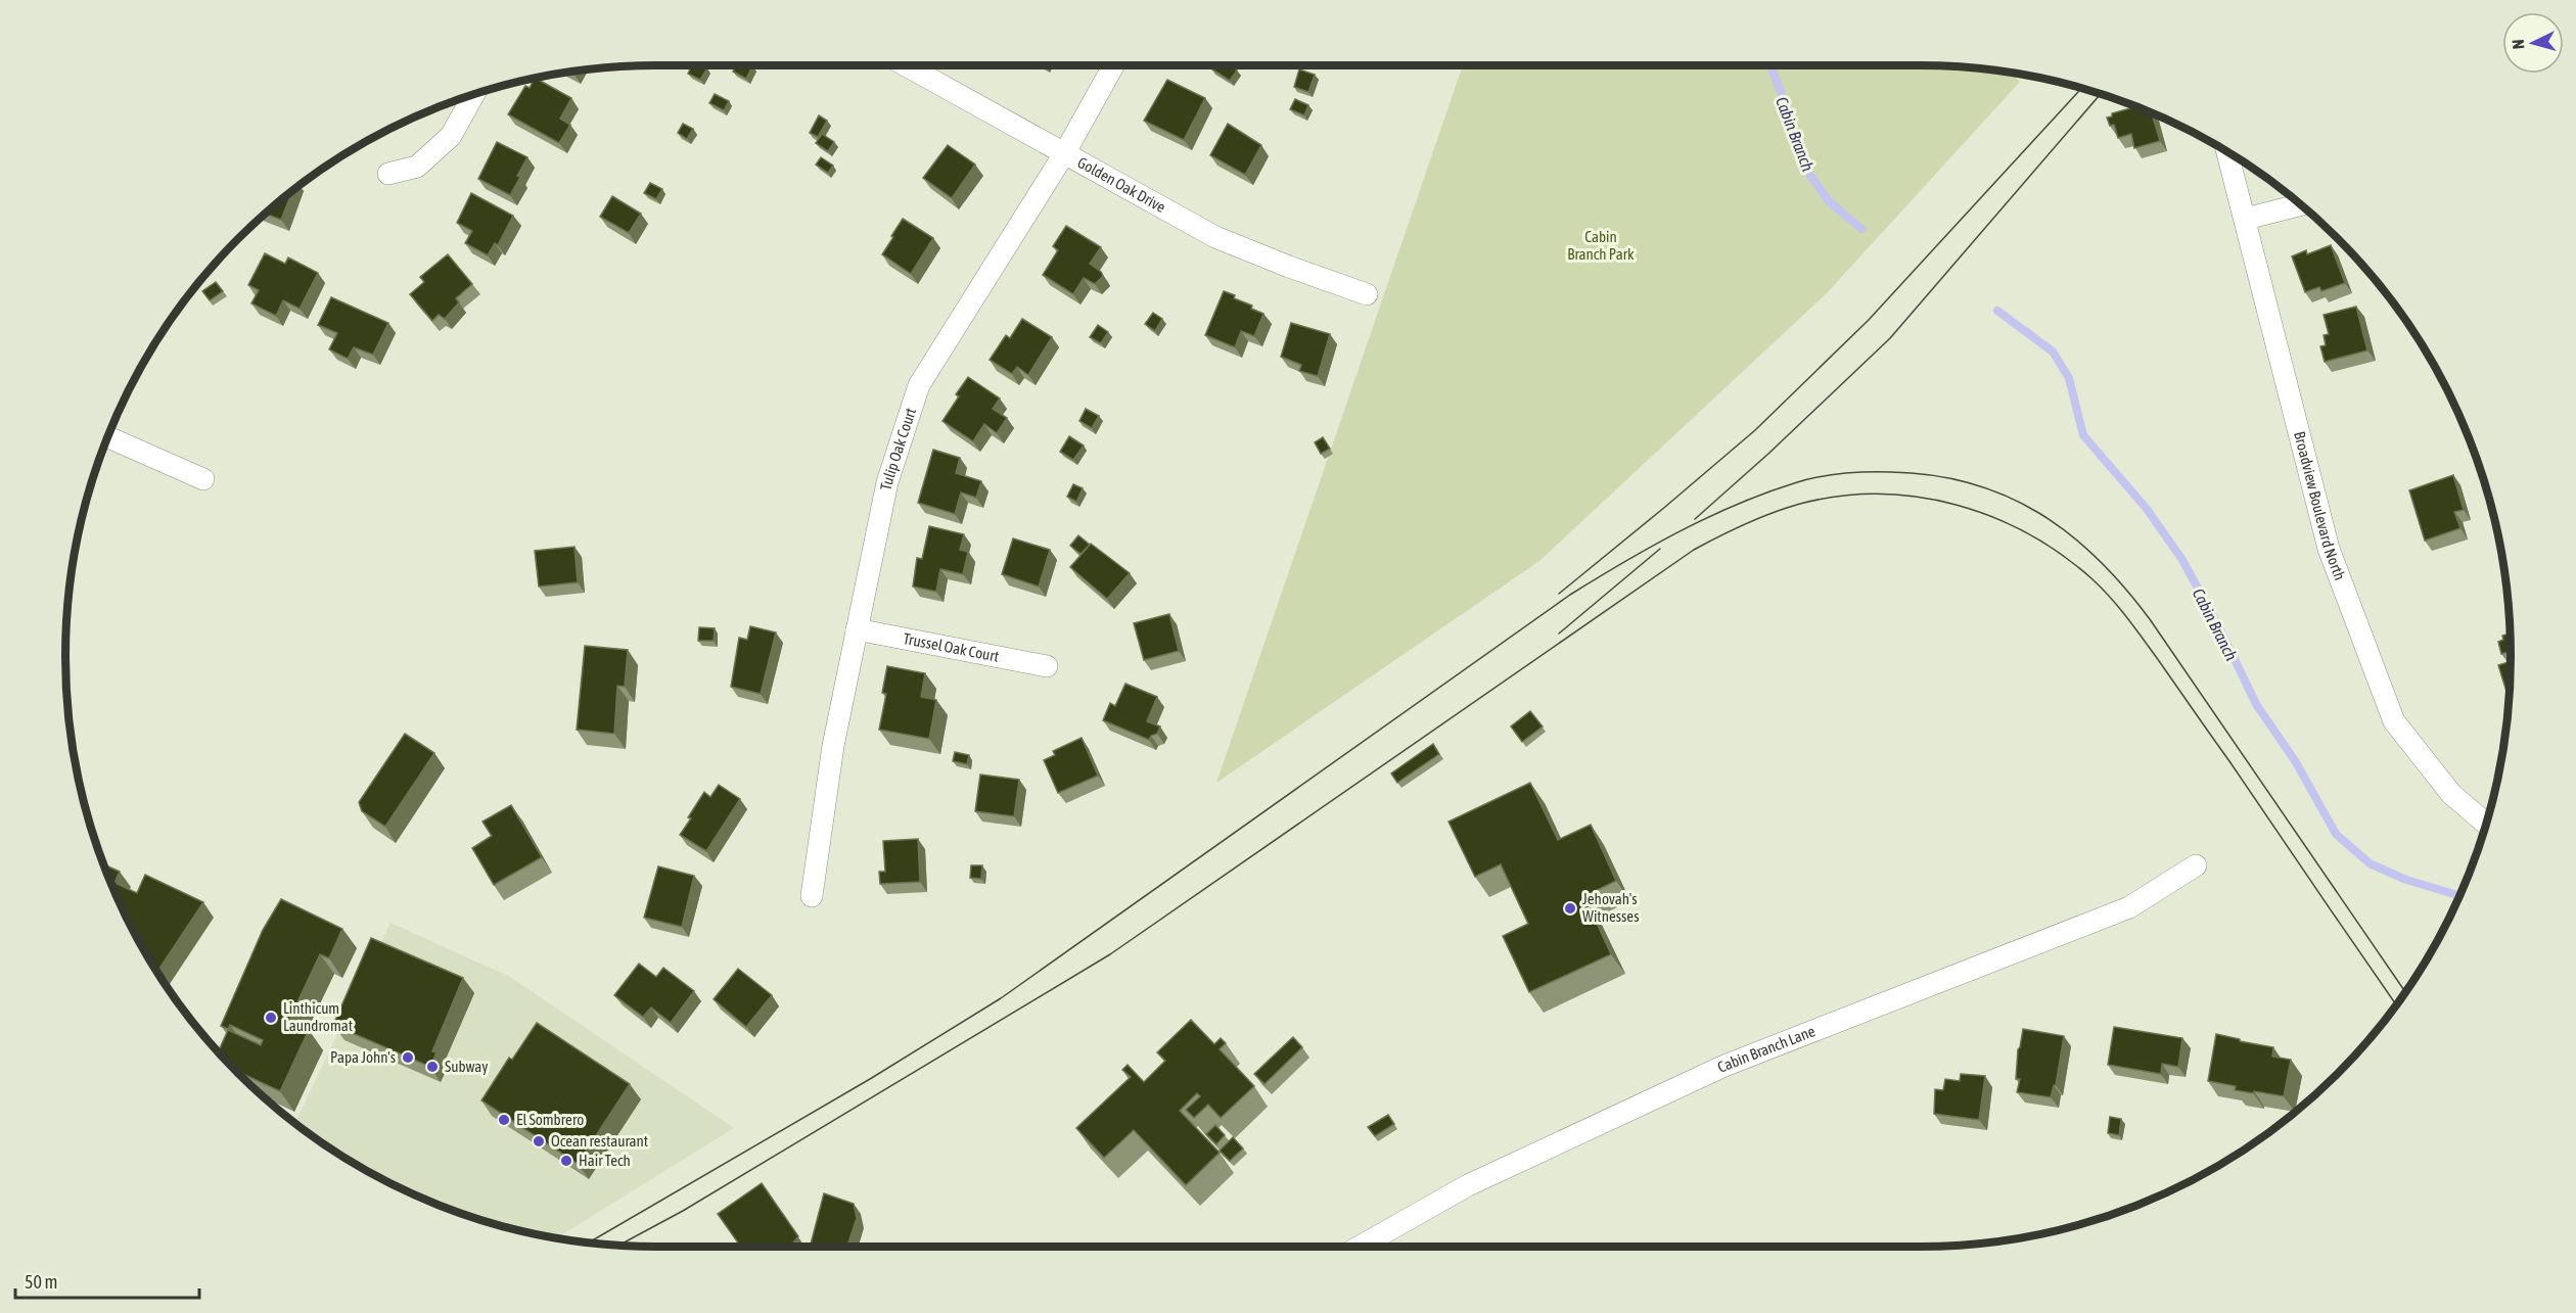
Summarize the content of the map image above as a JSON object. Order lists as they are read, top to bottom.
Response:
{
  "streets": {
    "street": [
      "Golden Oak Drive",
      "Tulip Oak Court",
      "Broadview Boulevard North",
      "Trussel Oak Court",
      "Cabin Branch Lane"
    ]
  },
  "crossings": [
    ["Golden Oak Drive", "Tulip Oak Court"],
    ["Tulip Oak Court", "Trussel Oak Court"]
  ],
  "water": ["Cabin Branch"],
  "parks": ["Cabin Branch Park"],
  "places": [
    "Jehovah's Witnesses",
    "Linthicum Laundromat",
    "Papa John's",
    "Subway",
    "El Sombrero",
    "Ocean restaurant",
    "Hair Tech"
  ],
  "scale_bar": "50 m",
  "north": "left"
}
